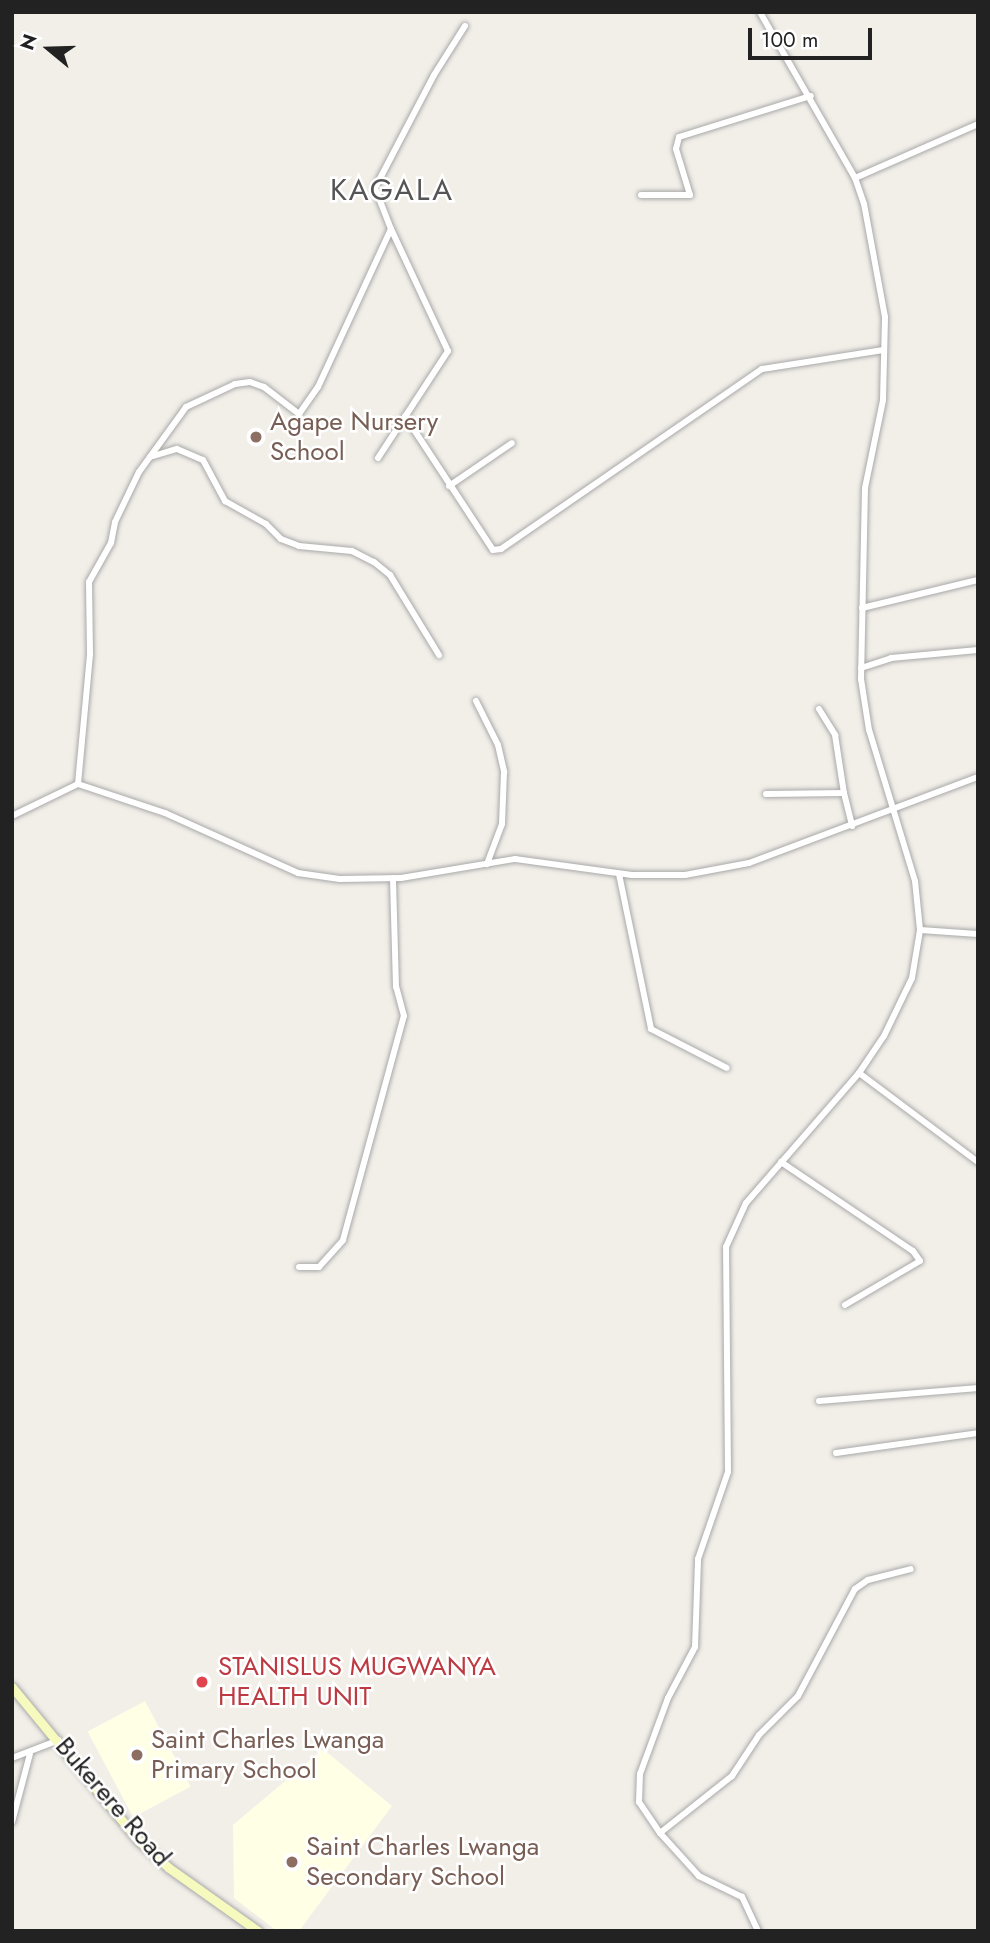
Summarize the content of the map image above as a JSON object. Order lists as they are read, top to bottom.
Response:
{
  "streets": {
    "street": ["Bukerere Road"]
  },
  "districts": ["KAGALA"],
  "places": [
    "Agape Nursery School",
    "STANISLUS MUGWANYA HEALTH UNIT",
    "Saint Charles Lwanga Primary School",
    "Saint Charles Lwanga Secondary School"
  ],
  "scale_bar": "100 m",
  "north": "left"
}
